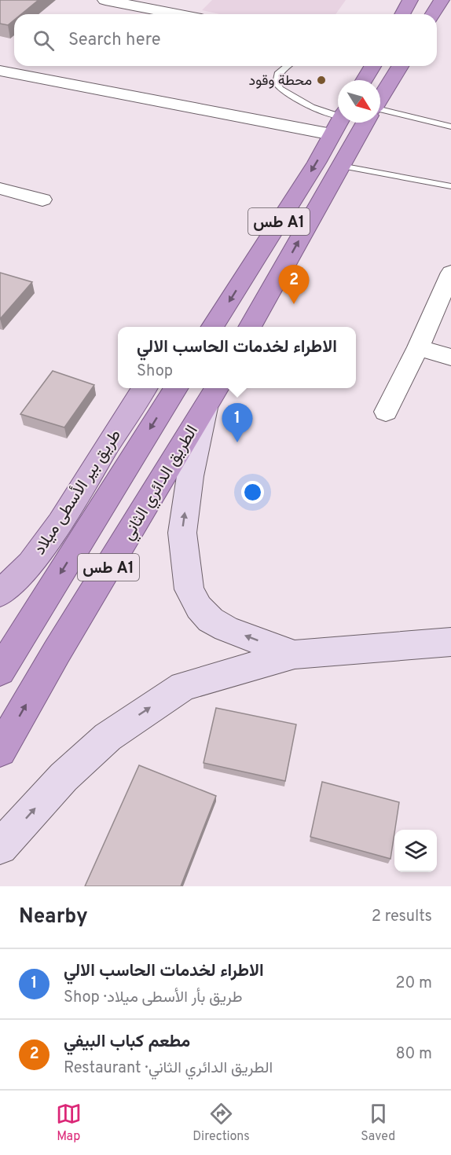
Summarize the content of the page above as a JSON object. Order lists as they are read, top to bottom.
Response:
{
  "streets": {
    "highway": ["طس A1", "الطريق الدائري الثاني"],
    "main road": ["طريق بير الأسطى ميلاد"]
  },
  "places": ["محطة وقود"],
  "north": "bottom right",
  "page": {
    "search": "Search here",
    "pins": ["2", "1"],
    "popup": ["الاطراء لخدمات الحاسب الالي", "Shop"],
    "heading": ["Nearby", "2 results"],
    "list": [
      {
        "mark": "1",
        "name": "الاطراء لخدمات الحاسب الالي",
        "note": "Shop · طريق بأر الأسطى ميلاد",
        "value": "20 m"
      },
      {
        "mark": "2",
        "name": "مطعم كباب البيفي",
        "note": "Restaurant · الطريق الدائري الثاني",
        "value": "80 m"
      }
    ],
    "nav": ["Map", "Directions", "Saved"]
  }
}
